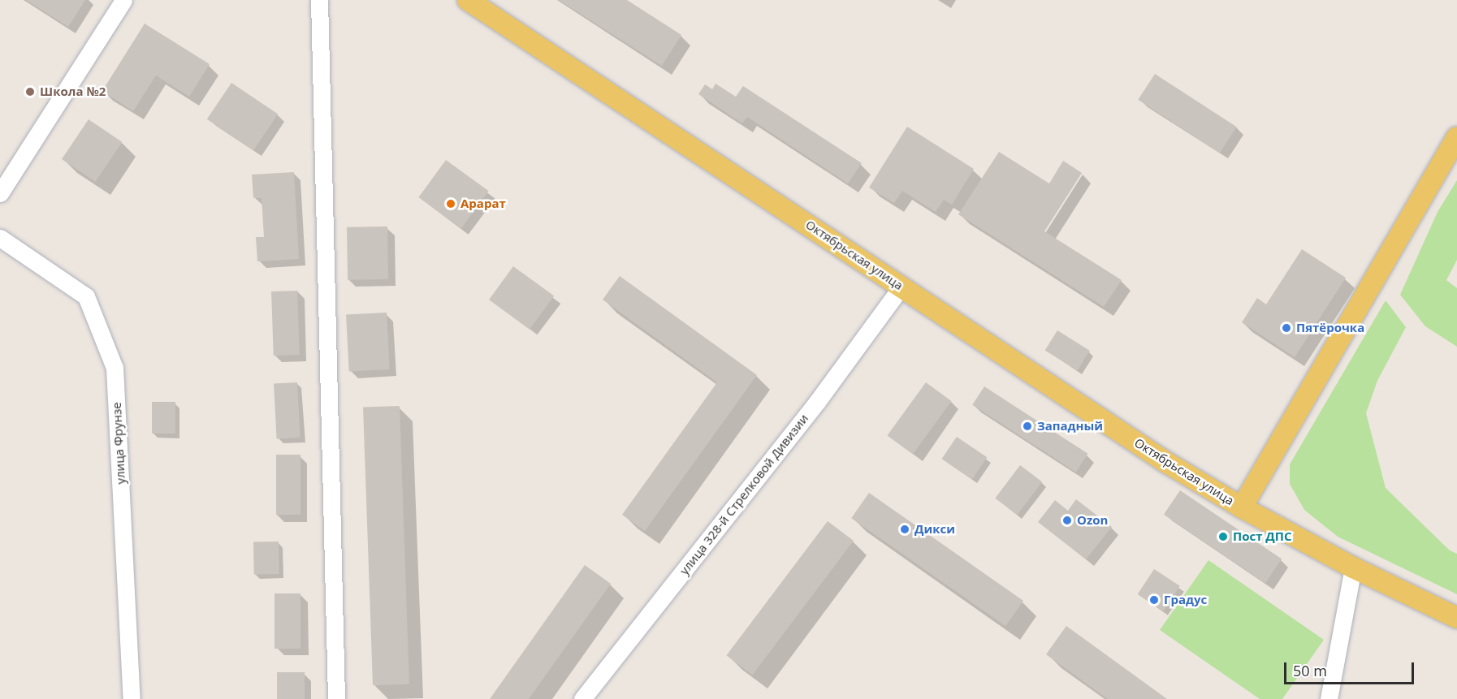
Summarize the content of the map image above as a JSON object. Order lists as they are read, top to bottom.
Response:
{
  "streets": {
    "main road": ["Октябрьская улица"],
    "street": ["улица Фрунзе", "улица 328-й Стрелковой Дивизии"]
  },
  "crossings": [
    ["Октябрьская улица", "улица 328-й Стрелковой Дивизии"]
  ],
  "places": [
    "Школа №2",
    "Арарат",
    "Пятёрочка",
    "Западный",
    "Ozon",
    "Дикси",
    "Пост ДПС",
    "Градус"
  ],
  "scale_bar": "50 m"
}
